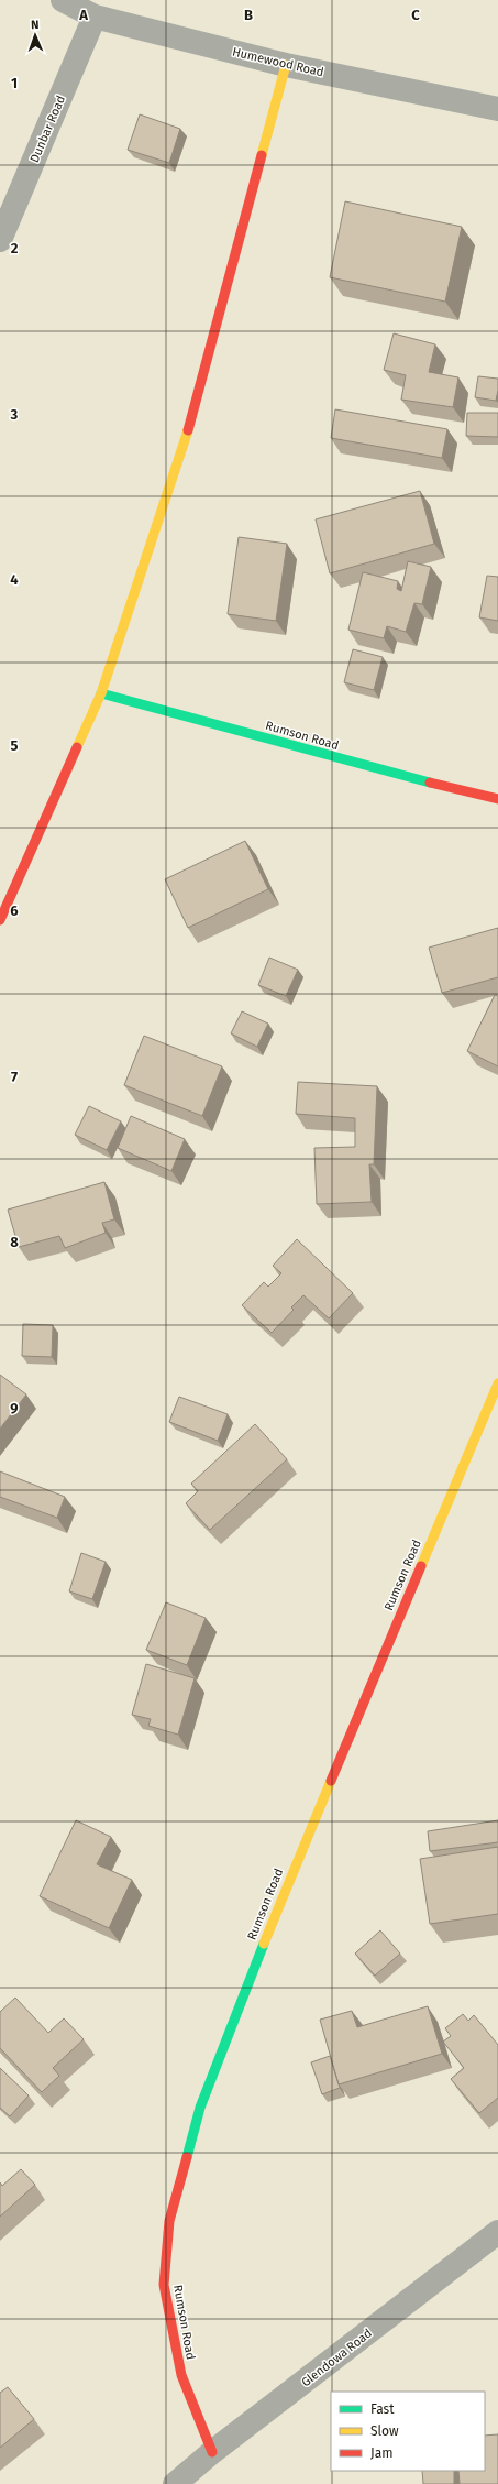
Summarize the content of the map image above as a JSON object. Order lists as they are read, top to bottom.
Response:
{
  "streets": {
    "street": [
      "Humewood Road",
      "Dunbar Road",
      "Rumson Road",
      "Glendowa Road"
    ]
  },
  "crossings": [
    ["Humewood Road", "Dunbar Road"],
    ["Rumson Road", "Glendowa Road"]
  ],
  "legend": ["Fast", "Slow", "Jam"],
  "north": "top",
  "grid": {
    "columns": ["A", "B", "C"],
    "rows": [
      "1",
      "2",
      "3",
      "4",
      "5",
      "6",
      "7",
      "8",
      "9"
    ]
  }
}
